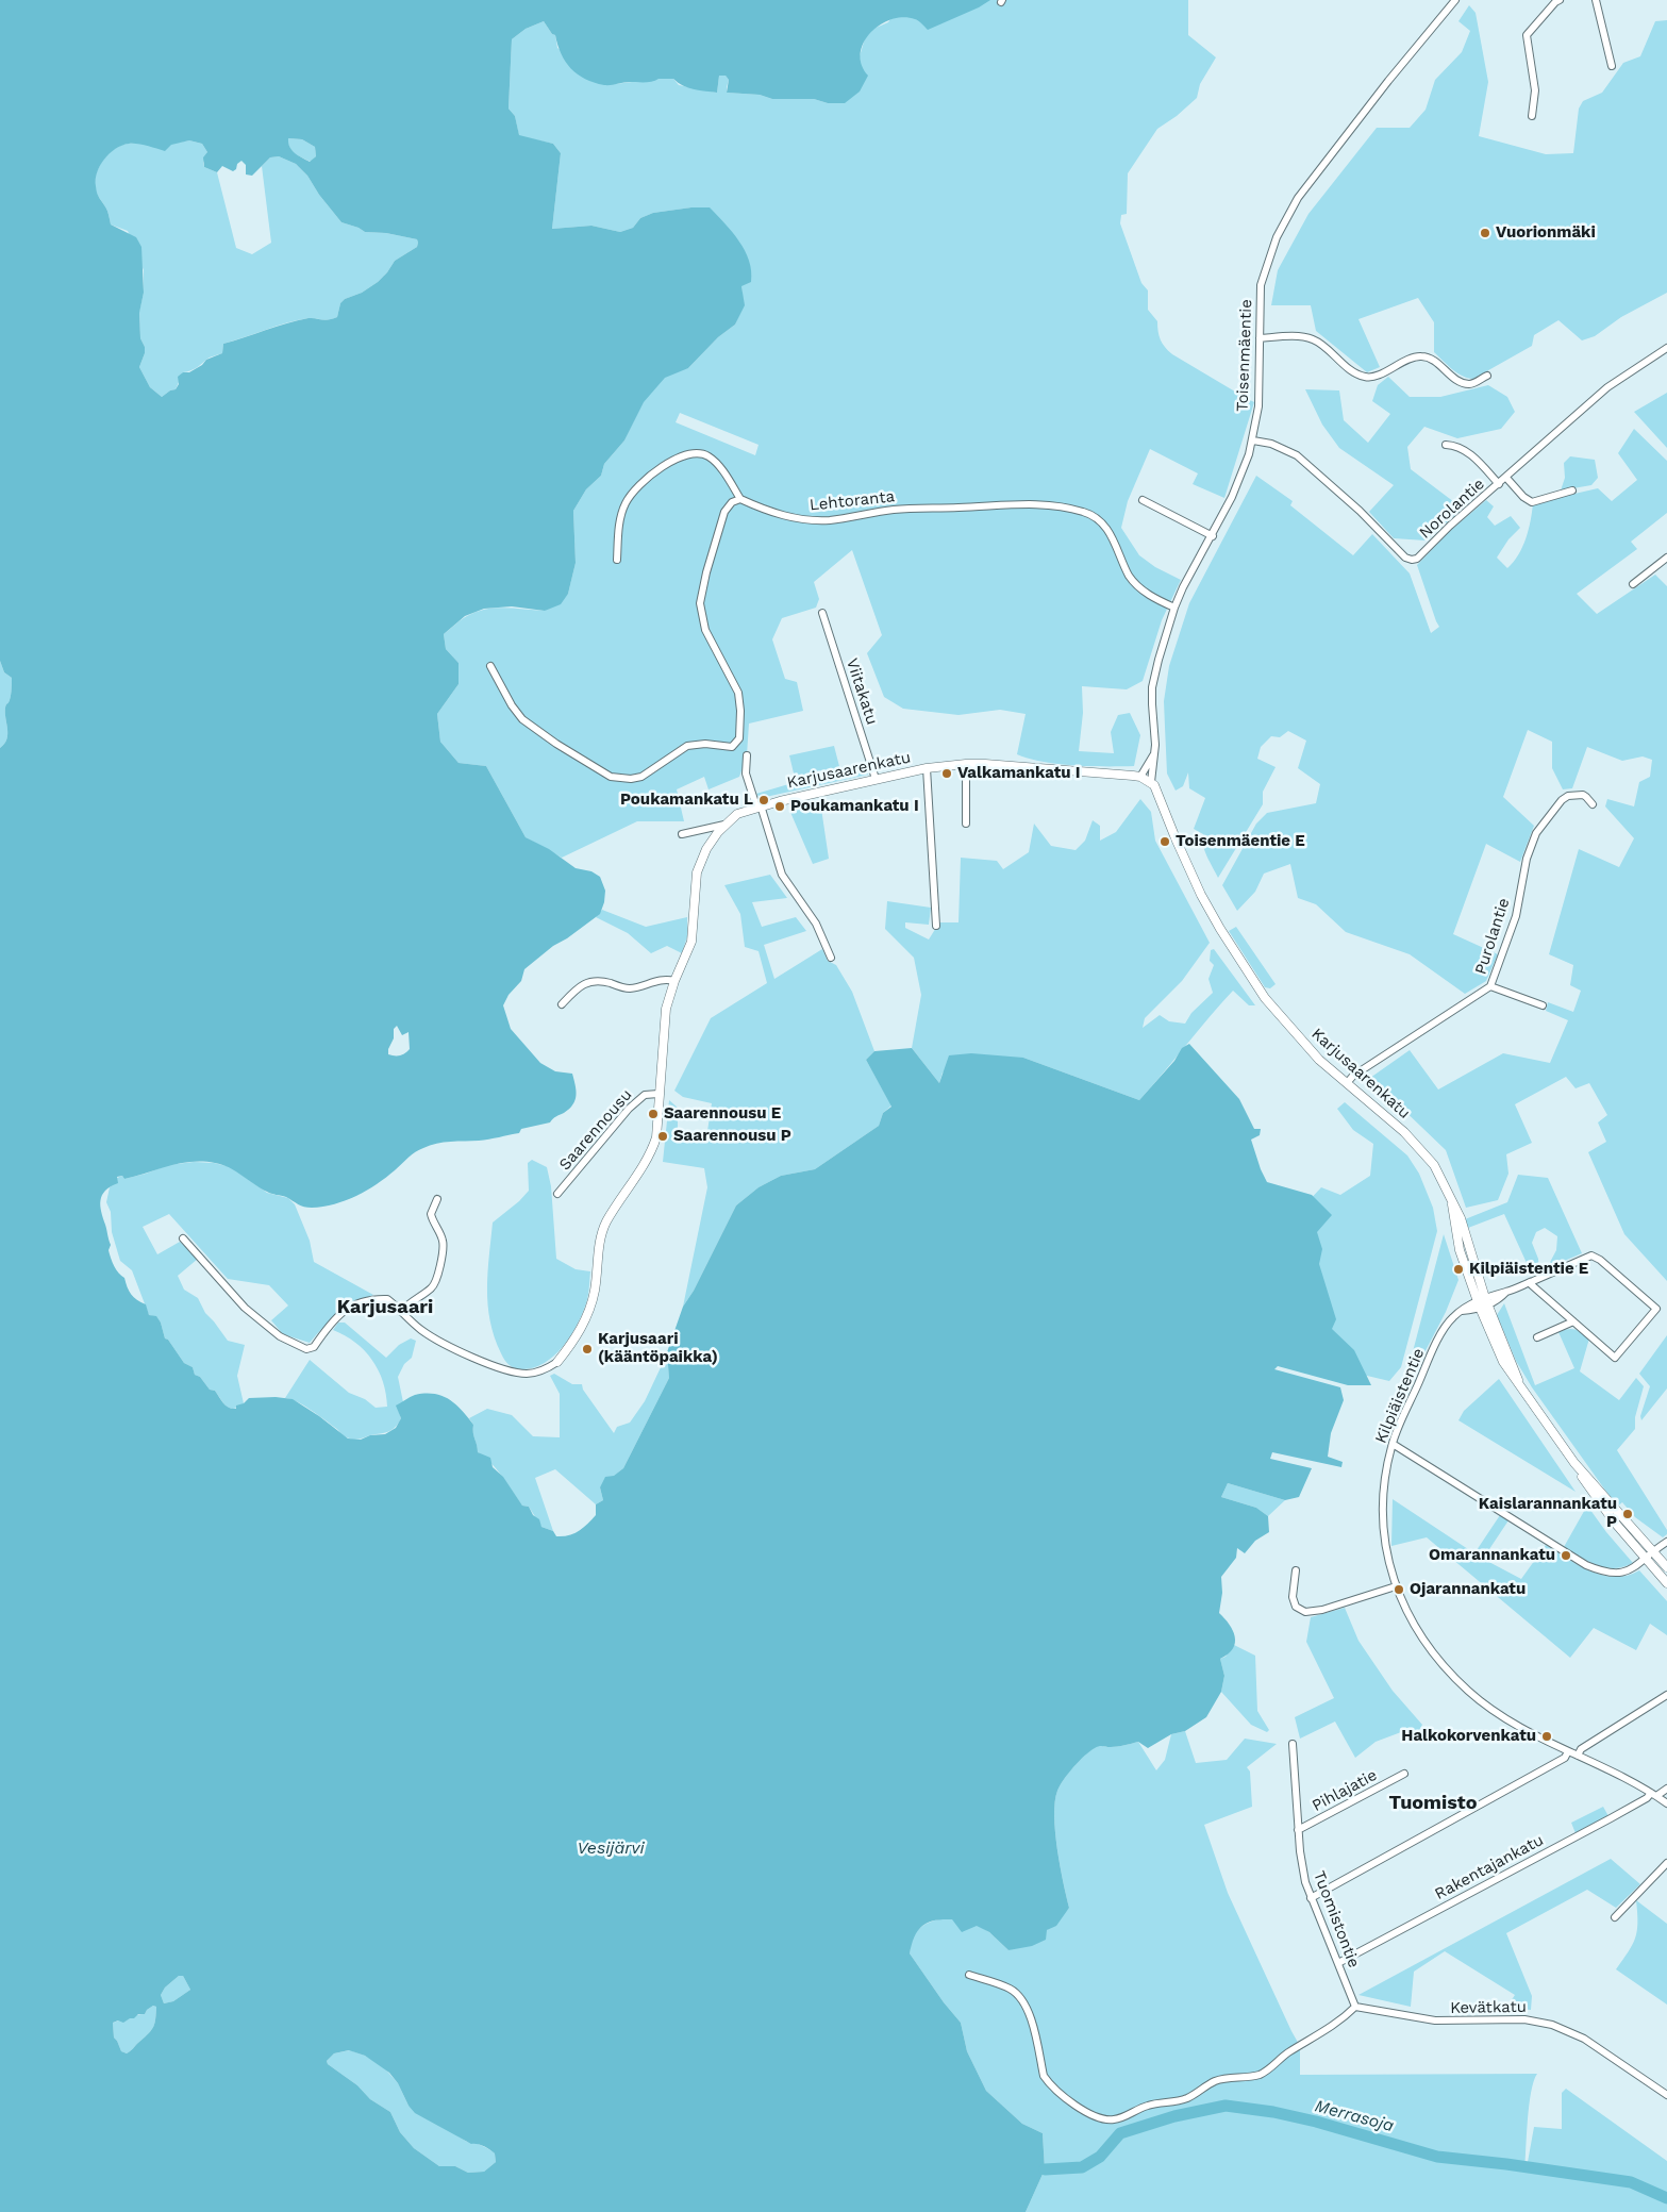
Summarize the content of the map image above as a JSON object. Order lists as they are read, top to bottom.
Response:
{
  "streets": {
    "street": [
      "Toisenmäentie",
      "Lehtoranta",
      "Norolantie",
      "Viitakatu",
      "Karjusaarenkatu",
      "Purolantie",
      "Saarennousu",
      "Kilpiäistentie",
      "Pihlajatie",
      "Rakentajankatu",
      "Tuomistontie",
      "Kevätkatu"
    ]
  },
  "crossings": [
    ["Toisenmäentie", "Lehtoranta"],
    ["Toisenmäentie", "Norolantie"],
    ["Toisenmäentie", "Karjusaarenkatu"],
    ["Viitakatu", "Karjusaarenkatu"],
    ["Karjusaarenkatu", "Purolantie"],
    ["Karjusaarenkatu", "Saarennousu"],
    ["Karjusaarenkatu", "Kilpiäistentie"],
    ["Kilpiäistentie", "Rakentajankatu"],
    ["Pihlajatie", "Tuomistontie"],
    ["Rakentajankatu", "Tuomistontie"],
    ["Tuomistontie", "Kevätkatu"]
  ],
  "districts": ["Karjusaari", "Tuomisto"],
  "water": ["Vesijärvi", "Merrasoja"],
  "places": [
    "Vuorionmäki",
    "Valkamankatu I",
    "Poukamankatu L",
    "Poukamankatu I",
    "Toisenmäentie E",
    "Saarennousu E",
    "Saarennousu P",
    "Kilpiäistentie E",
    "Karjusaari (kääntöpaikka)",
    "Kaislarannankatu P",
    "Omarannankatu",
    "Ojarannankatu",
    "Halkokorvenkatu"
  ]
}
